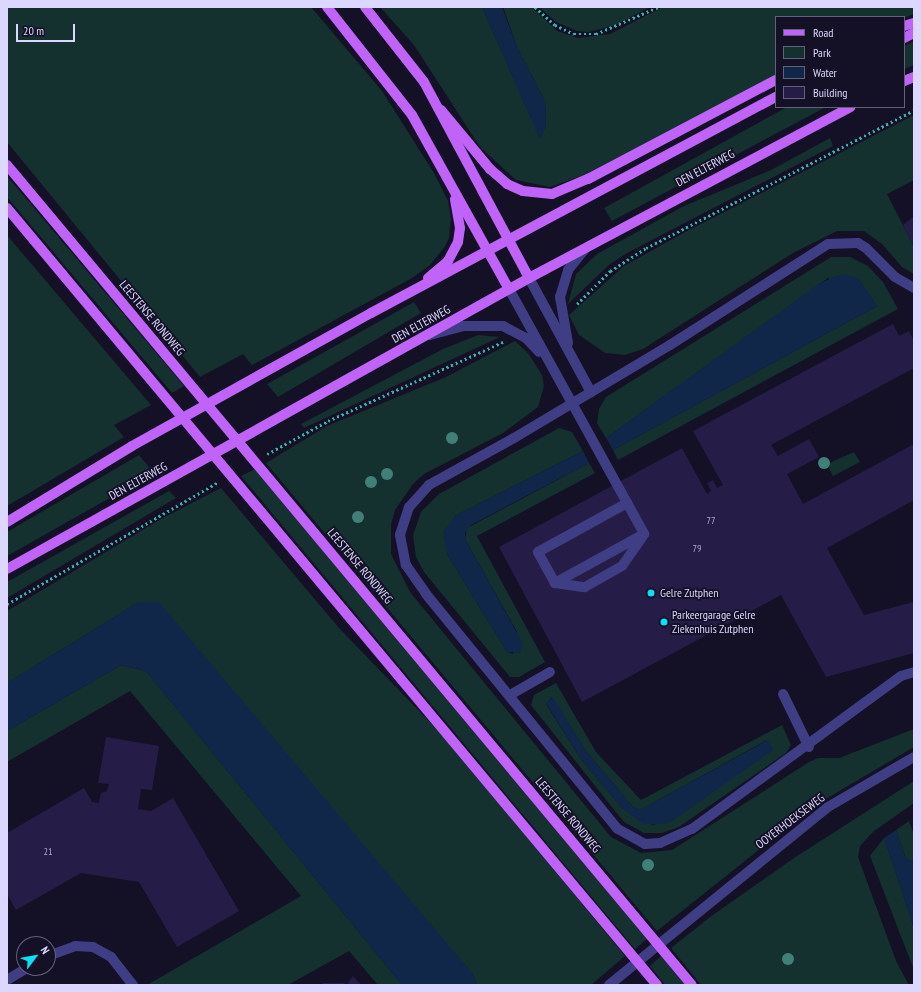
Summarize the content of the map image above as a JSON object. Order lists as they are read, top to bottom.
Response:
{
  "streets": {
    "main road": ["DEN ELTERWEG", "LEESTENSE RONDWEG"],
    "street": ["OOYERHOEKSEWEG"]
  },
  "places": ["Gelre Zutphen", "Parkeergarage Gelre Ziekenhuis Zutphen"],
  "house_numbers": ["77", "79", "21"],
  "legend": [
    "Road",
    "Park",
    "Water",
    "Building"
  ],
  "scale_bar": "20 m",
  "north": "top right"
}
